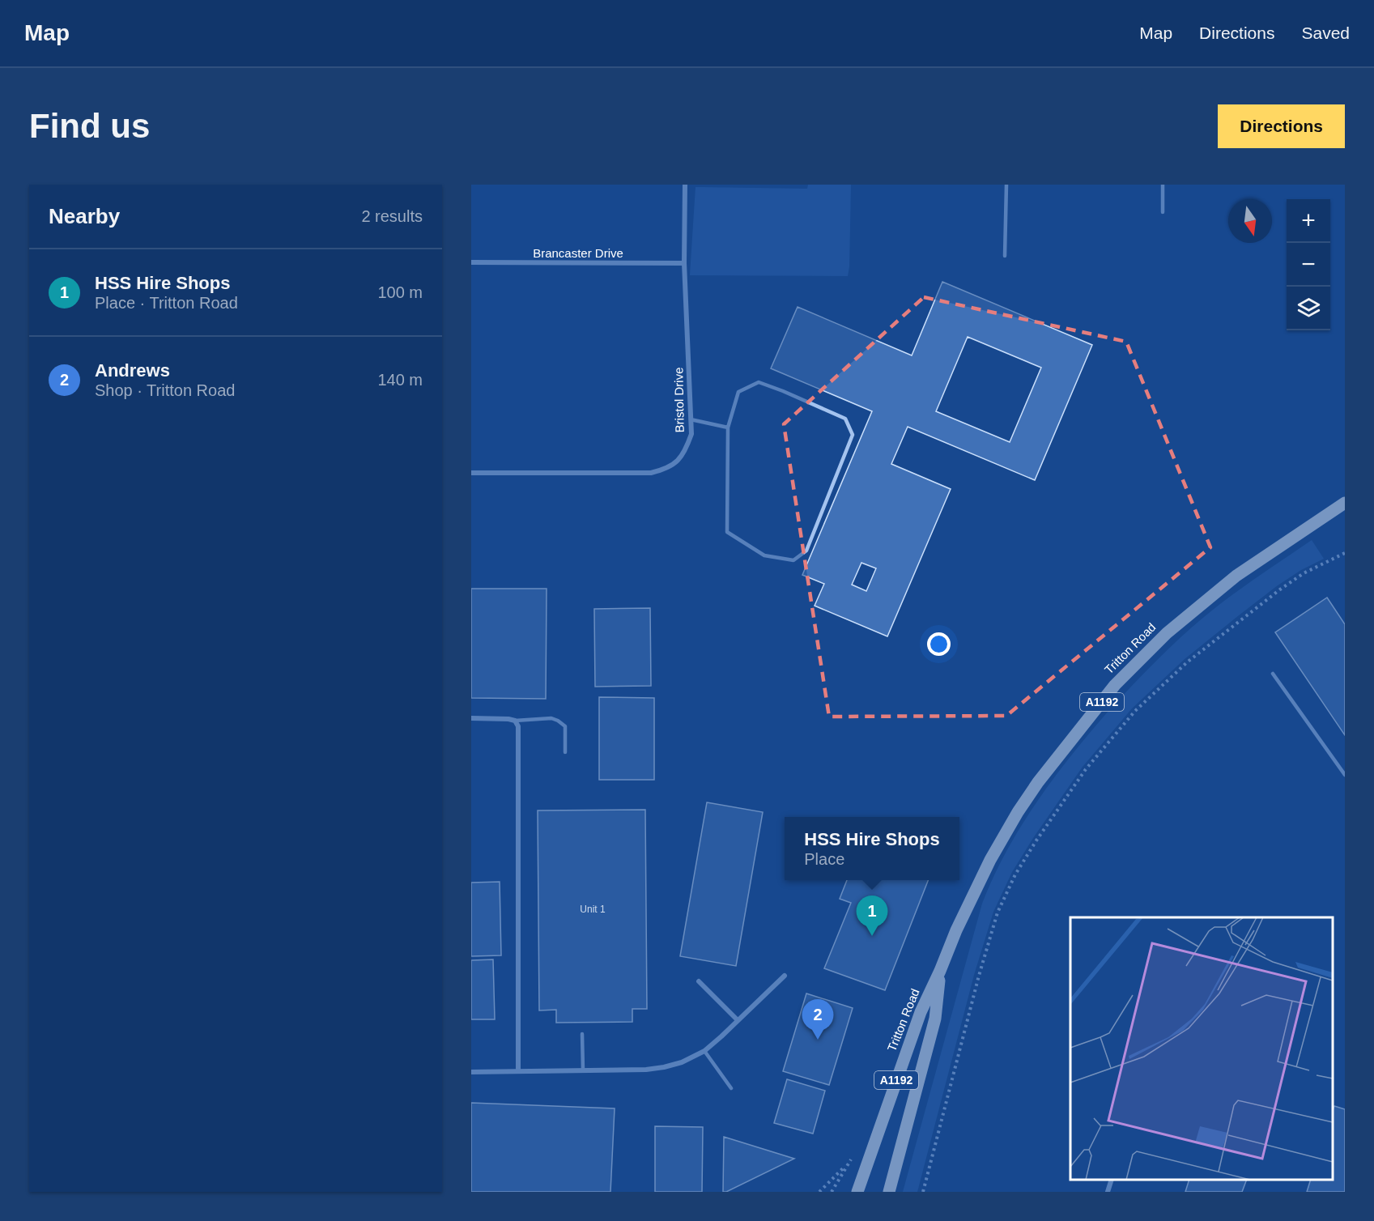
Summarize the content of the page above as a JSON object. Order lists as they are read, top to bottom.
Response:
{
  "streets": {
    "main road": ["Tritton Road", "A1192"],
    "street": ["Brancaster Drive", "Bristol Drive"]
  },
  "crossings": [
    ["Brancaster Drive", "Bristol Drive"]
  ],
  "house_numbers": ["Unit 1"],
  "north": "bottom",
  "page": {
    "header": "Map",
    "nav": ["Map", "Directions", "Saved"],
    "buttons": "Directions",
    "title": "Find us",
    "heading": ["Nearby", "2 results"],
    "map_buttons": ["+", "−"],
    "list": [
      {
        "mark": "1",
        "name": "HSS Hire Shops",
        "note": "Place · Tritton Road",
        "value": "100 m"
      },
      {
        "mark": "2",
        "name": "Andrews",
        "note": "Shop · Tritton Road",
        "value": "140 m"
      }
    ],
    "popup": ["HSS Hire Shops", "Place"],
    "pins": ["1", "2"]
  }
}
